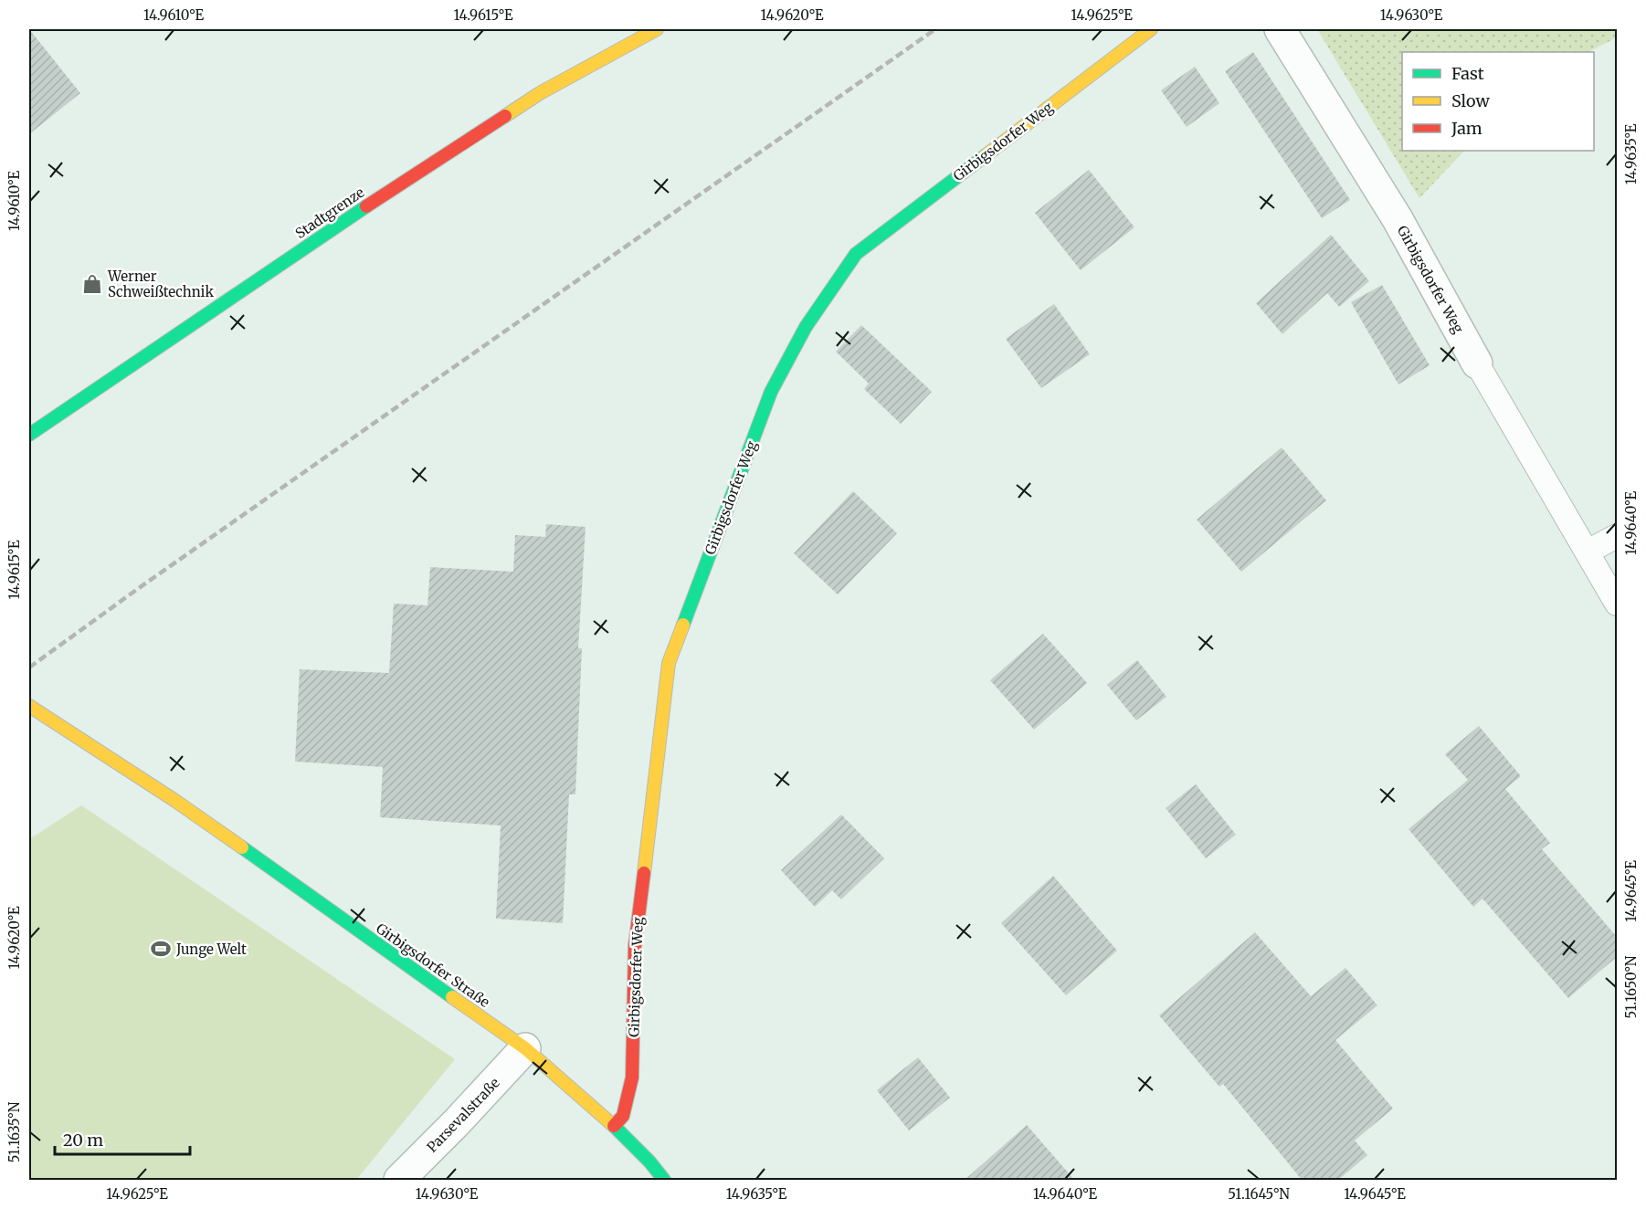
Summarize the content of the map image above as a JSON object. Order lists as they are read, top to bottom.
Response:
{
  "streets": {
    "street": [
      "Girbigsdorfer Weg",
      "Stadtgrenze",
      "Girbigsdorfer Straße",
      "Parsevalstraße"
    ]
  },
  "crossings": [
    ["Girbigsdorfer Weg", "Girbigsdorfer Straße"],
    ["Girbigsdorfer Straße", "Parsevalstraße"]
  ],
  "places": {
    "shop": ["Werner Schweißtechnik"],
    "sports": ["Junge Welt"]
  },
  "legend": ["Fast", "Slow", "Jam"],
  "scale_bar": "20 m",
  "coordinates": [
    "14.9610°E",
    "14.9615°E",
    "14.9620°E",
    "14.9625°E",
    "14.9630°E",
    "14.9635°E",
    "14.9640°E",
    "14.9645°E",
    "51.1650°N",
    "51.1635°N",
    "51.1645°N"
  ]
}
